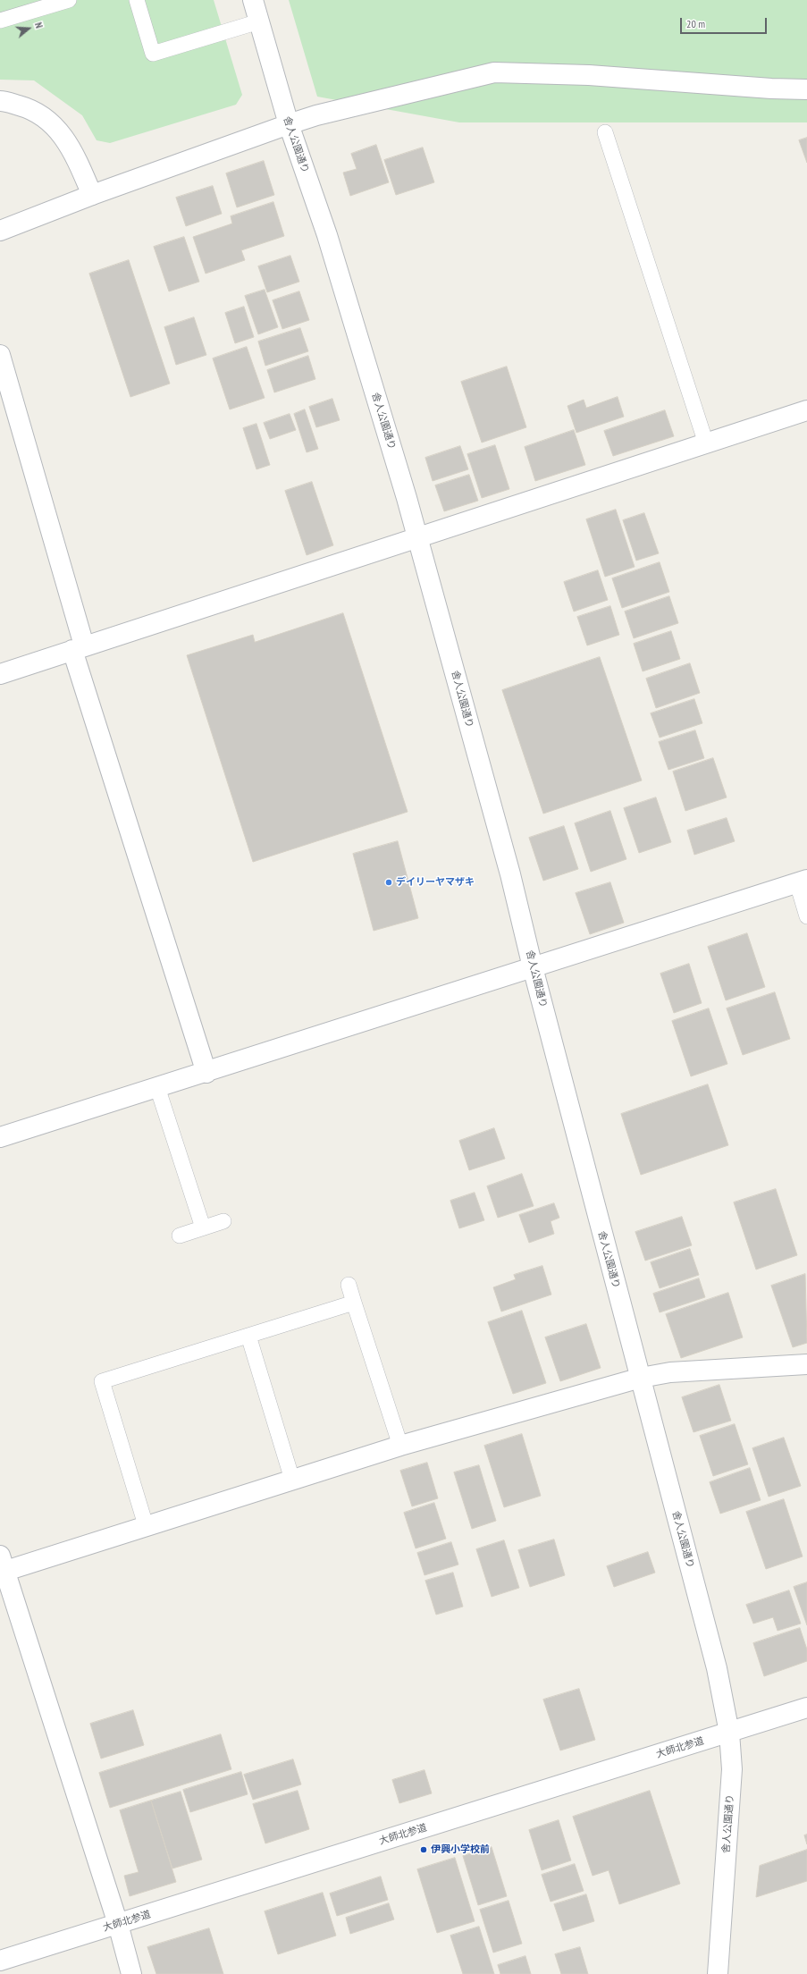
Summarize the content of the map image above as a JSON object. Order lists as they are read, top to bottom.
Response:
{
  "streets": {
    "street": ["舎人公園通り", "大師北参道"]
  },
  "crossings": [
    ["舎人公園通り", "大師北参道"]
  ],
  "places": ["デイリーヤマザキ", "伊興小学校前"],
  "scale_bar": "20 m",
  "north": "right"
}
